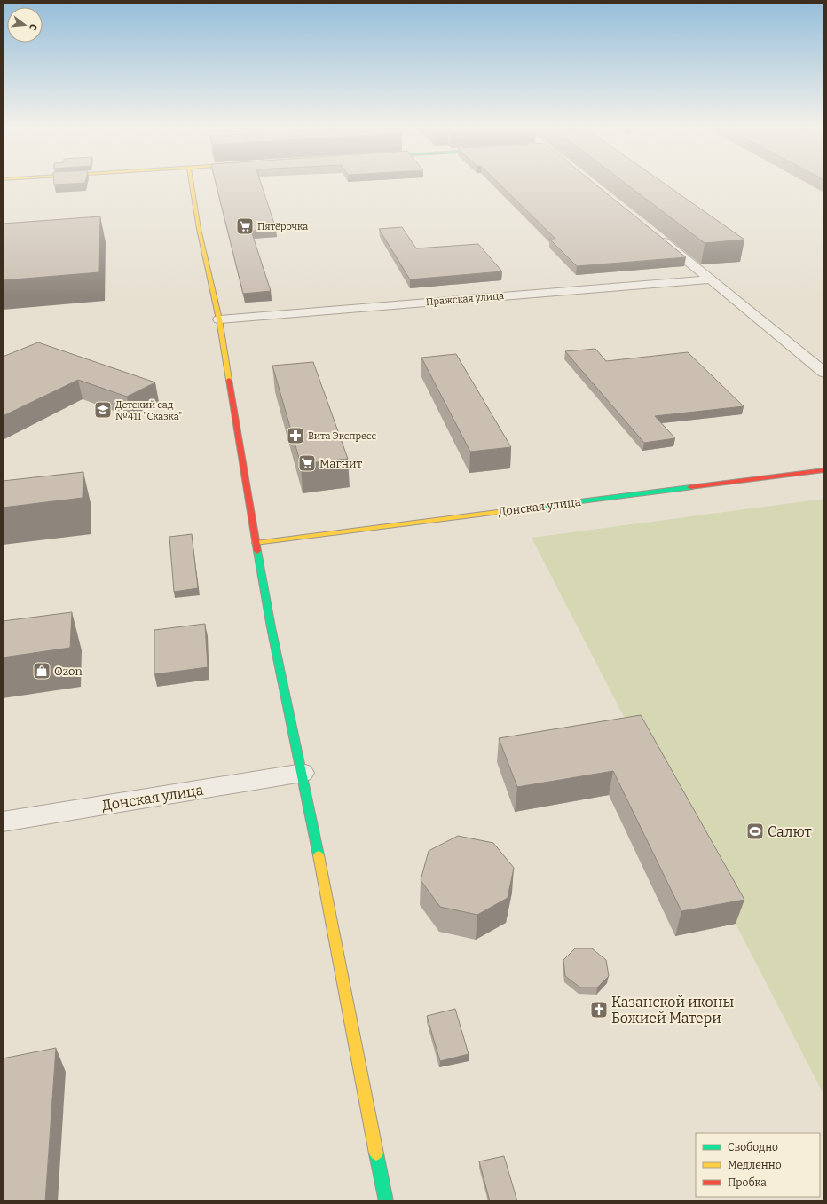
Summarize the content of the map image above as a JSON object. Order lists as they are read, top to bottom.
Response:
{
  "streets": {
    "street": ["Пражская улица", "Донская улица"]
  },
  "places": {
    "supermarket": ["Пятёрочка", "Магнит"],
    "school or university": ["Детский сад №411 \"Сказка\""],
    "pharmacy": ["Вита Экспресс"],
    "shop": ["Ozon"],
    "sports": ["Салют"],
    "church": ["Казанской иконы Божией Матери"]
  },
  "legend": ["Свободно", "Медленно", "Пробка"],
  "north": "right"
}
